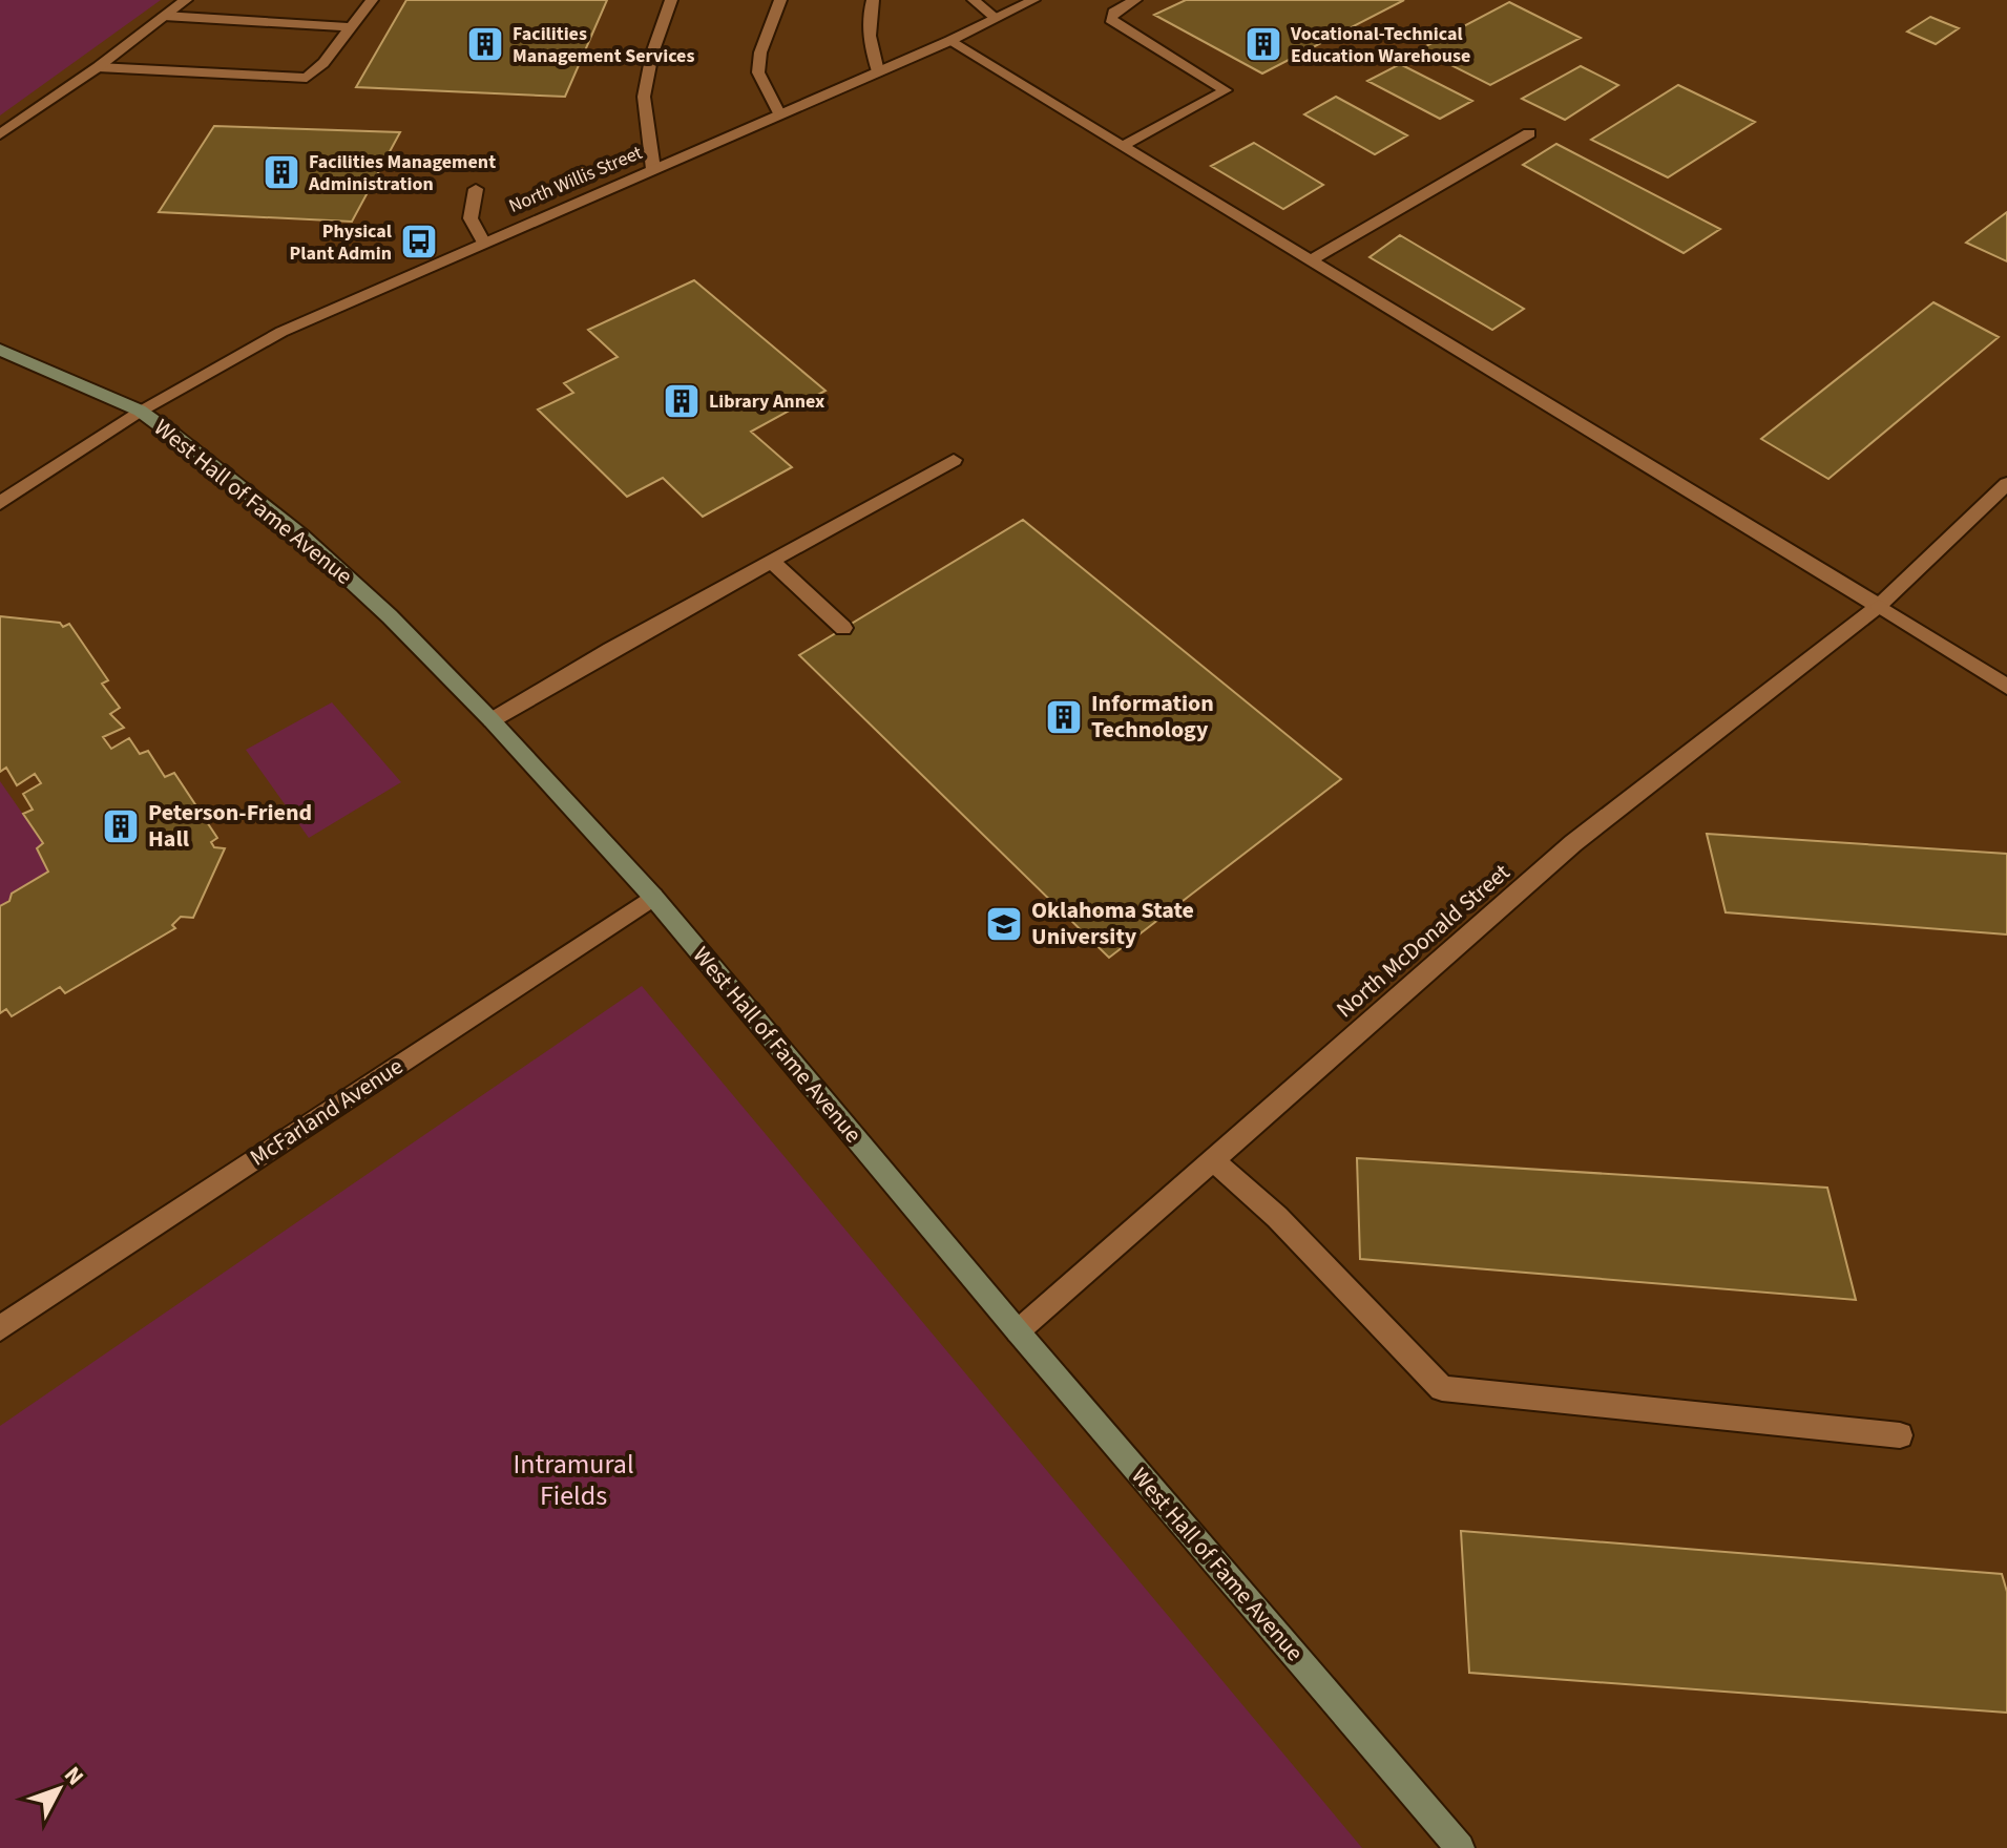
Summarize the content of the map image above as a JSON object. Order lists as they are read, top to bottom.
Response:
{
  "streets": {
    "main road": ["West Hall of Fame Avenue"],
    "street": ["North Willis Street", "North McDonald Street", "McFarland Avenue"]
  },
  "crossings": [
    ["North Willis Street", "West Hall of Fame Avenue"],
    ["West Hall of Fame Avenue", "North McDonald Street"],
    ["West Hall of Fame Avenue", "McFarland Avenue"]
  ],
  "parks": ["Intramural Fields"],
  "places": {
    "building": [
      "Facilities Management Services",
      "Vocational-Technical Education Warehouse",
      "Facilities Management Administration",
      "Library Annex",
      "Information Technology",
      "Peterson-Friend Hall"
    ],
    "bus stop": ["Physical Plant Admin"],
    "school or university": ["Oklahoma State University"]
  },
  "north": "top right"
}
